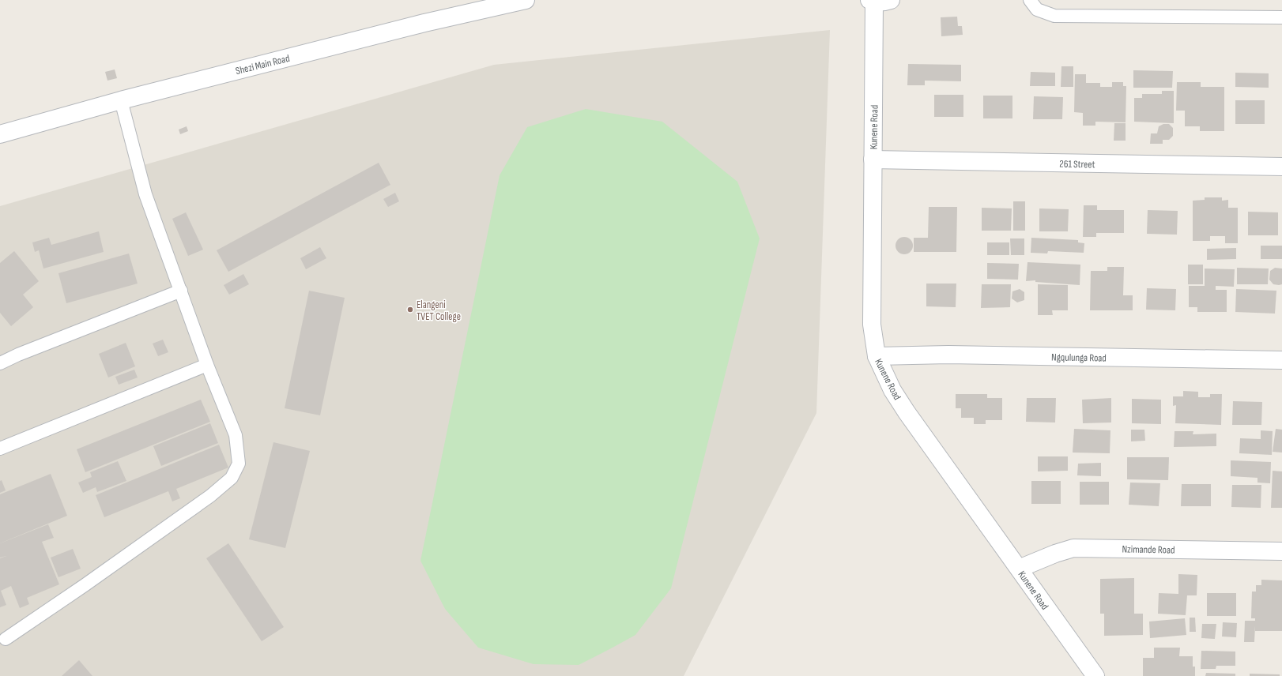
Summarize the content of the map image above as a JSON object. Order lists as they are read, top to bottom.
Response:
{
  "streets": {
    "street": [
      "Shezi Main Road",
      "Kunene Road",
      "261 Street",
      "Ngqulunga Road",
      "Nzimande Road"
    ]
  },
  "crossings": [
    ["Kunene Road", "261 Street"],
    ["Kunene Road", "Ngqulunga Road"],
    ["Kunene Road", "Nzimande Road"]
  ],
  "places": ["Elangeni TVET College"]
}
